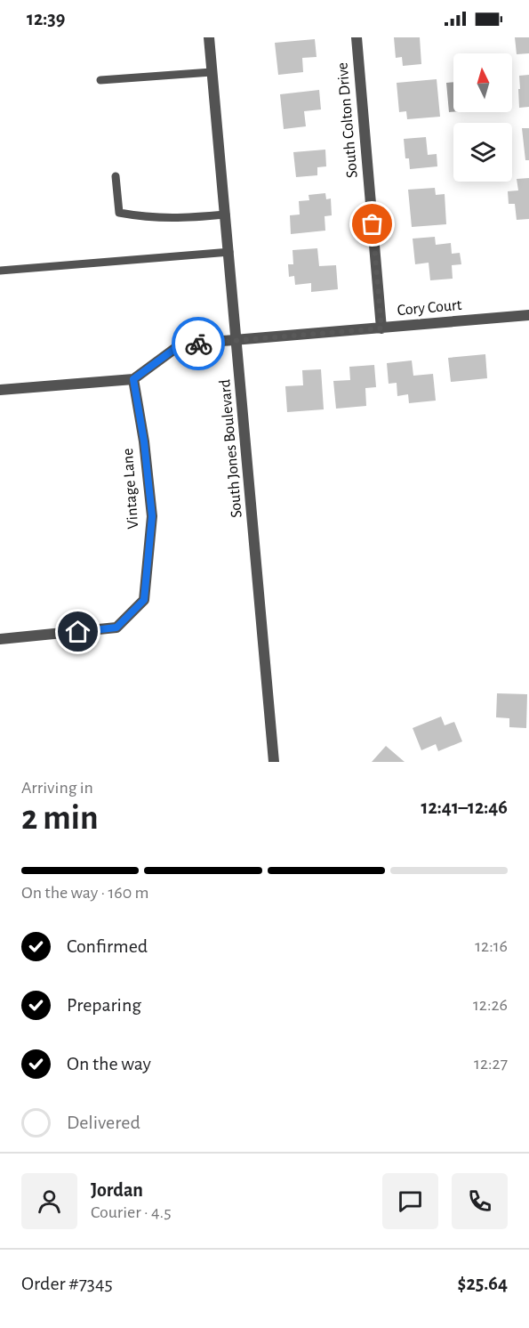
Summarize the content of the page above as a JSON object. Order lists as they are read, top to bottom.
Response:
{
  "streets": {
    "street": [
      "South Colton Drive",
      "Cory Court",
      "South Jones Boulevard",
      "Vintage Lane"
    ]
  },
  "crossings": [
    ["South Colton Drive", "Cory Court"],
    ["Cory Court", "South Jones Boulevard"]
  ],
  "north": "top",
  "page": {
    "status": "12:39",
    "heading": ["2 min", "Arriving in", "12:41–12:46"],
    "panel": [
      "Jordan",
      "Courier · 4.5",
      "Order #7345",
      "$25.64"
    ],
    "bar": "On the way · 160 m",
    "list": [
      ["Confirmed", "12:16"],
      ["Preparing", "12:26"],
      ["On the way", "12:27"],
      "Delivered"
    ]
  }
}
